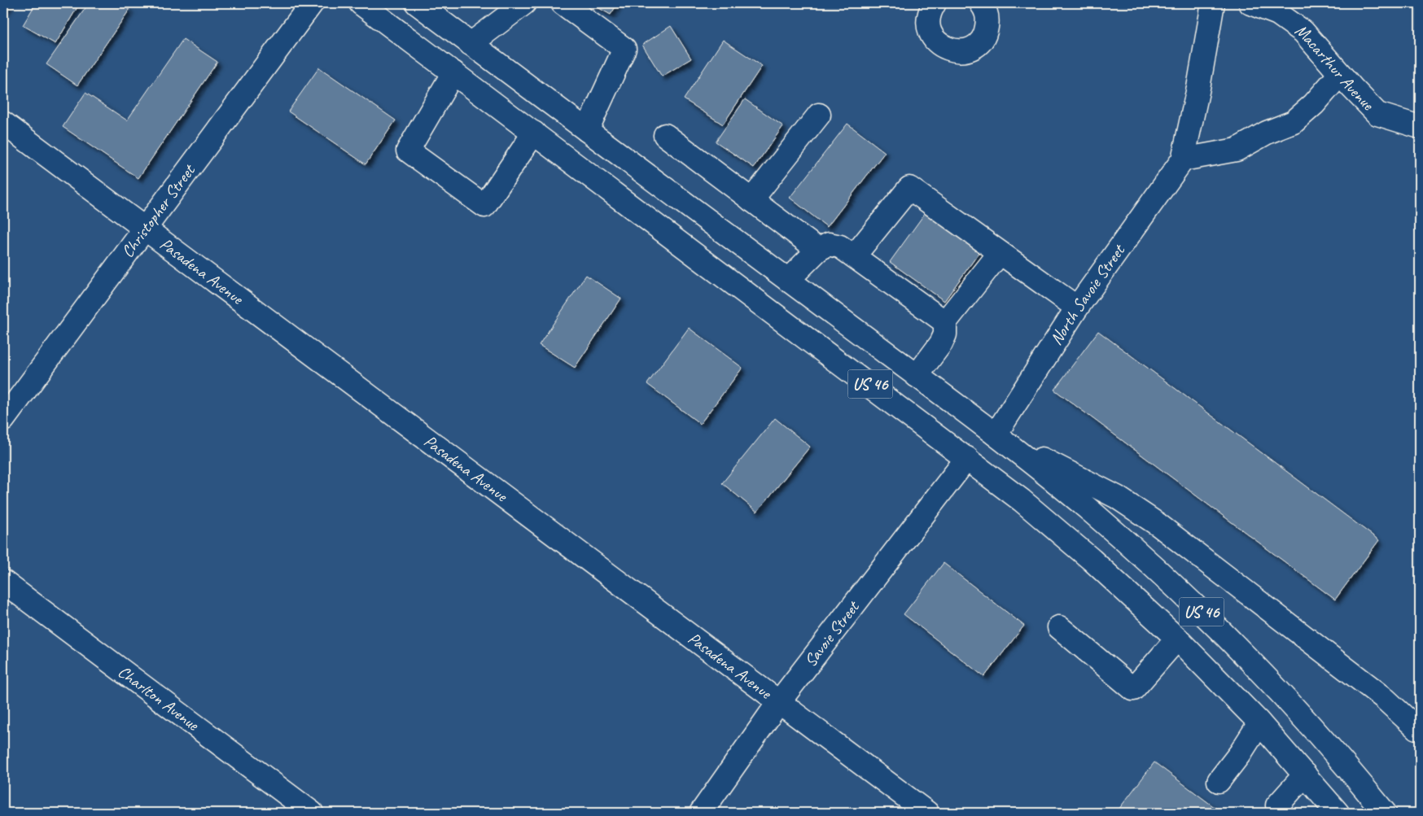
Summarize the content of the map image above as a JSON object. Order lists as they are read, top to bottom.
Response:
{
  "streets": {
    "main road": [
      "Macarthur Avenue",
      "Christopher Street",
      "Pasadena Avenue",
      "North Savoie Street",
      "US 46",
      "Savoie Street",
      "Charlton Avenue"
    ]
  },
  "crossings": [
    ["Christopher Street", "Pasadena Avenue"],
    ["Pasadena Avenue", "Savoie Street"],
    ["North Savoie Street", "US 46"],
    ["US 46", "Savoie Street"]
  ]
}
